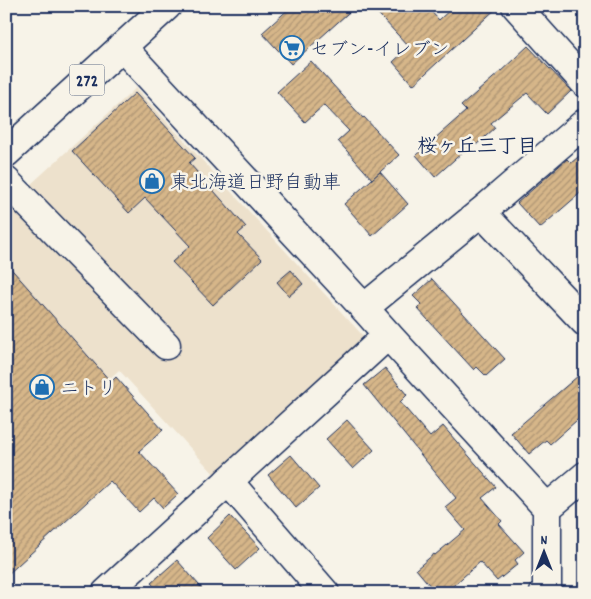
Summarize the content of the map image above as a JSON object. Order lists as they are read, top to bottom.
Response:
{
  "streets": {
    "main road": ["272"]
  },
  "districts": ["桜ヶ丘三丁目"],
  "places": {
    "supermarket": ["セブン-イレブン"],
    "shop": ["東北海道日野自動車", "ニトリ"]
  },
  "north": "top"
}
